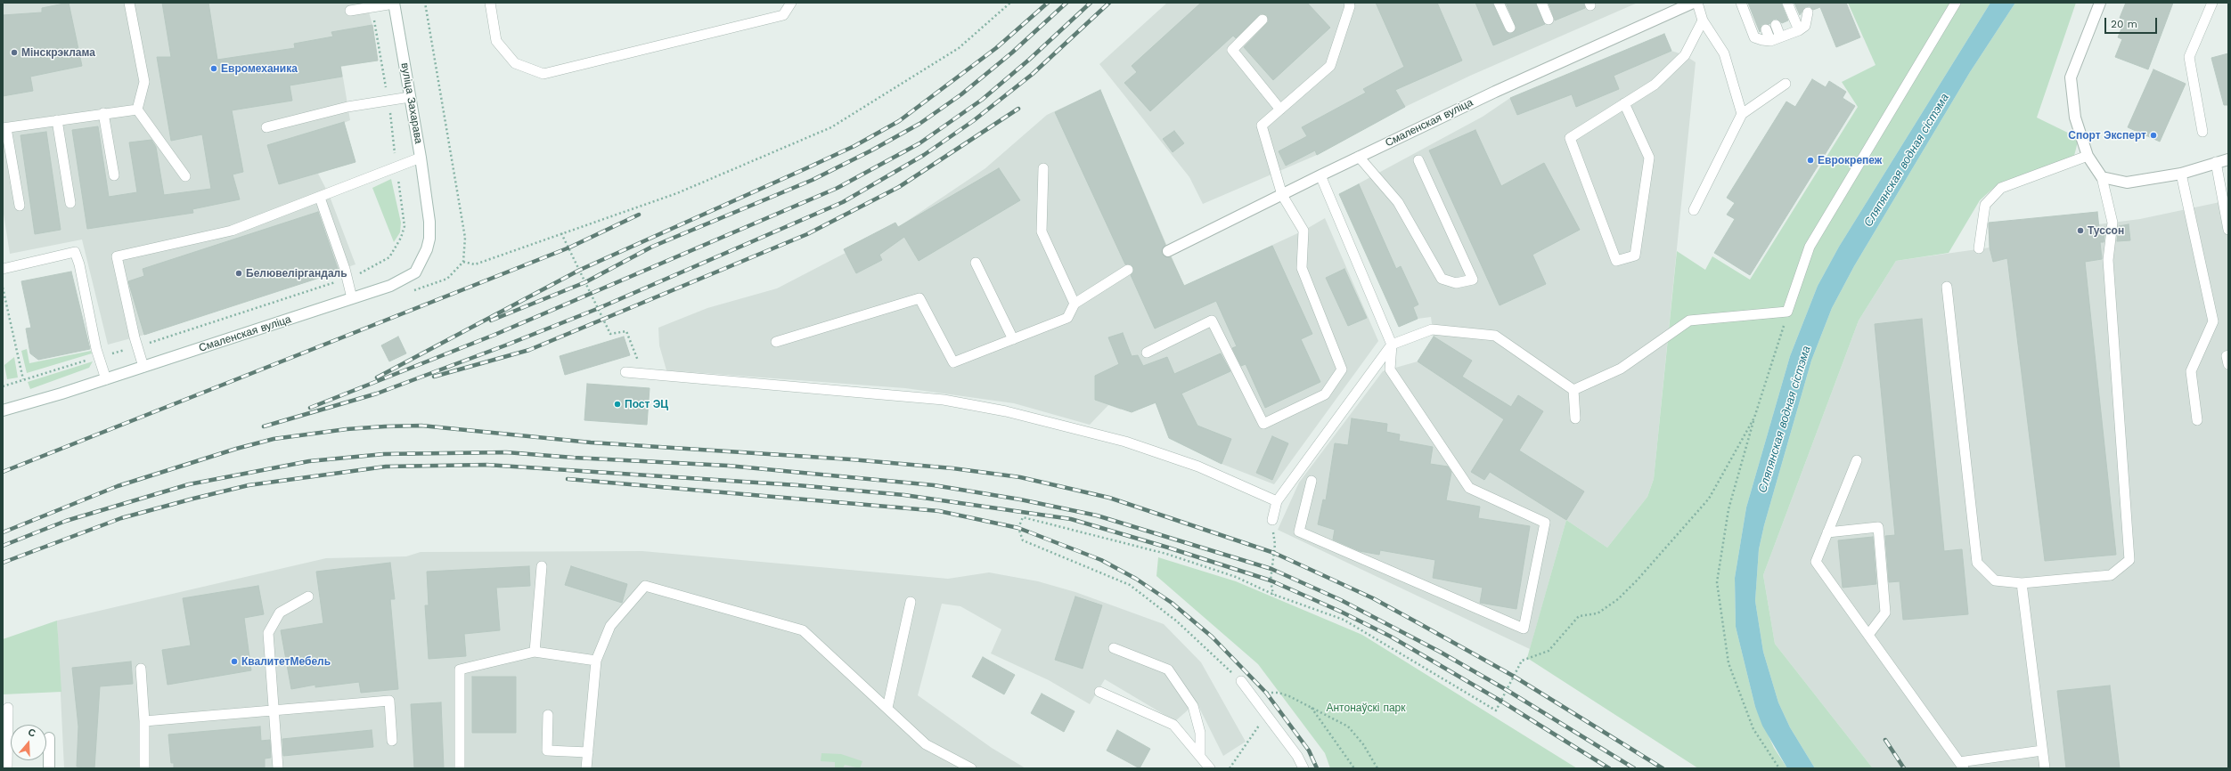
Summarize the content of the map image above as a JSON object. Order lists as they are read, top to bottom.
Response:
{
  "streets": {
    "street": ["вуліца Захарава", "Смаленская вуліца"]
  },
  "crossings": [
    ["вуліца Захарава", "Смаленская вуліца"]
  ],
  "water": ["Сляпянская водная сістэма"],
  "parks": ["Антонаўскі парк"],
  "places": [
    "Мінскрэклама",
    "Евромеханика",
    "Спорт Эксперт",
    "Еврокрепеж",
    "Туссон",
    "Белювеліргандаль",
    "Пост ЭЦ",
    "КвалитетМебель"
  ],
  "scale_bar": "20 m",
  "north": "top"
}
